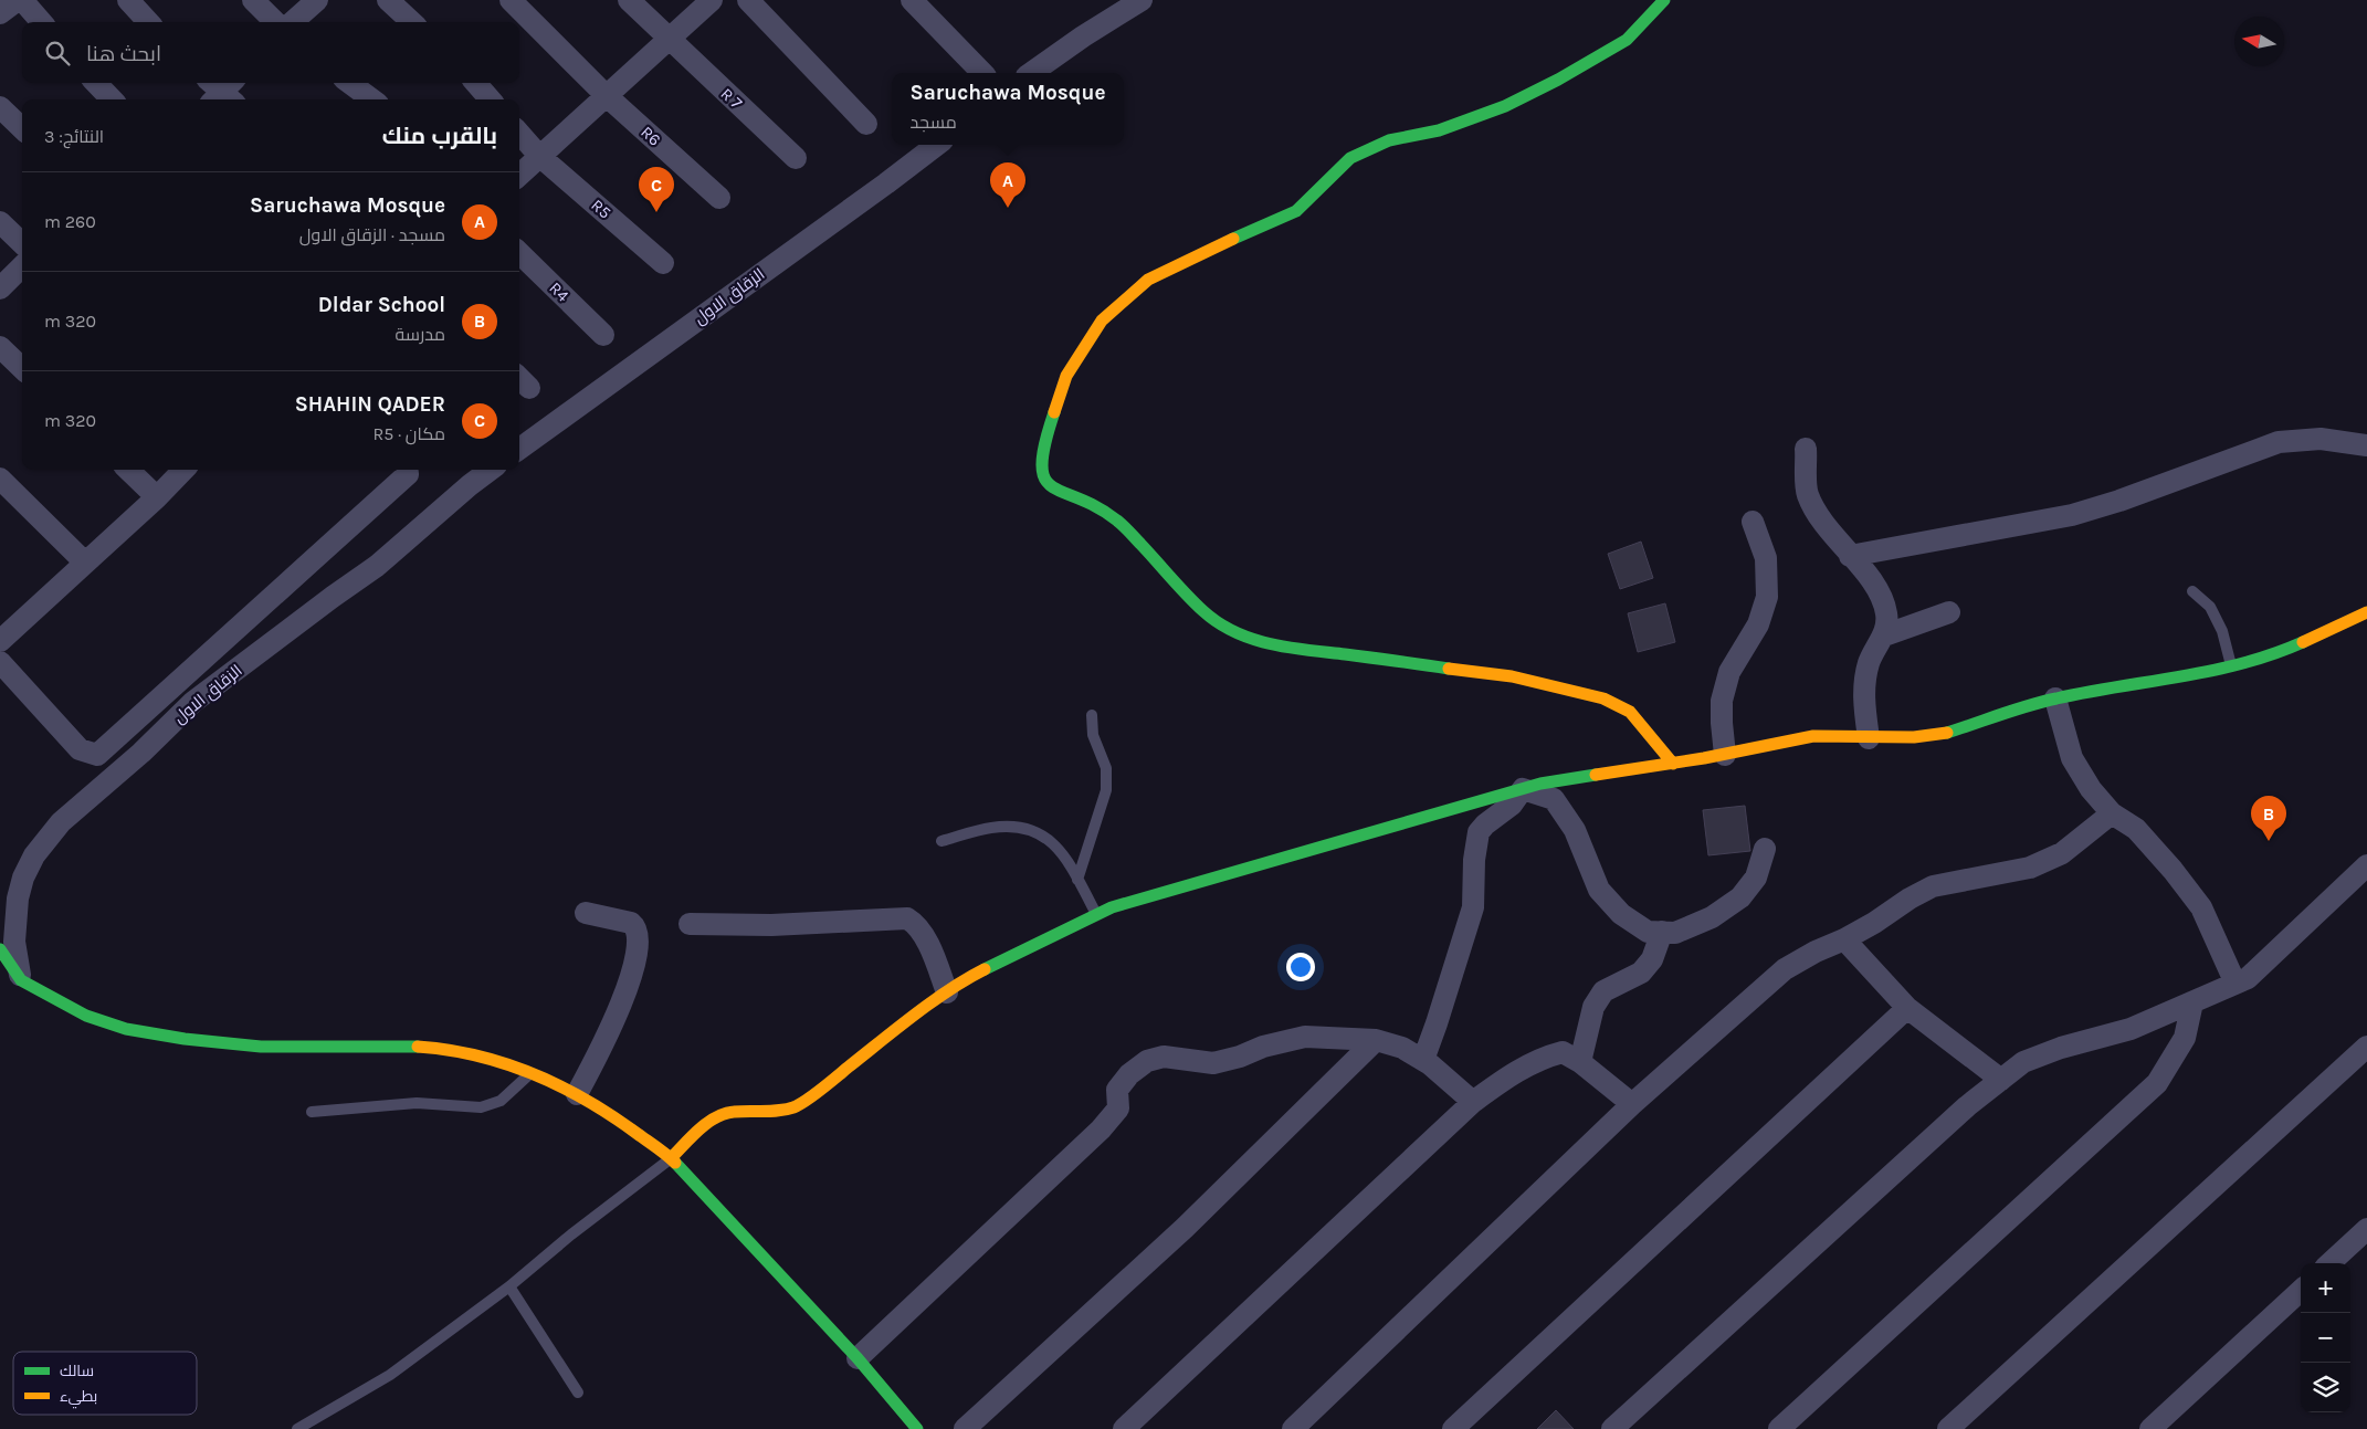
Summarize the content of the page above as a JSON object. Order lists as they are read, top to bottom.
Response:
{
  "streets": {
    "street": [
      "R 7",
      "R6",
      "R5",
      "R4",
      "الزقاق الاول"
    ]
  },
  "legend": ["سالك", "بطيء"],
  "north": "left",
  "page": {
    "search": "ابحث هنا",
    "popup": ["Saruchawa Mosque", "مسجد"],
    "heading": ["بالقرب منك", "النتائج: 3"],
    "pins": ["A", "C", "B"],
    "list": [
      {
        "mark": "A",
        "name": "Saruchawa Mosque",
        "note": "مسجد · الزقاق الاول",
        "value": "260 m"
      },
      {
        "mark": "B",
        "name": "Dldar School",
        "note": "مدرسة",
        "value": "320 m"
      },
      {
        "mark": "C",
        "name": "SHAHIN QADER",
        "note": "مكان · R5",
        "value": "320 m"
      }
    ],
    "map_buttons": ["+", "−"]
  }
}
